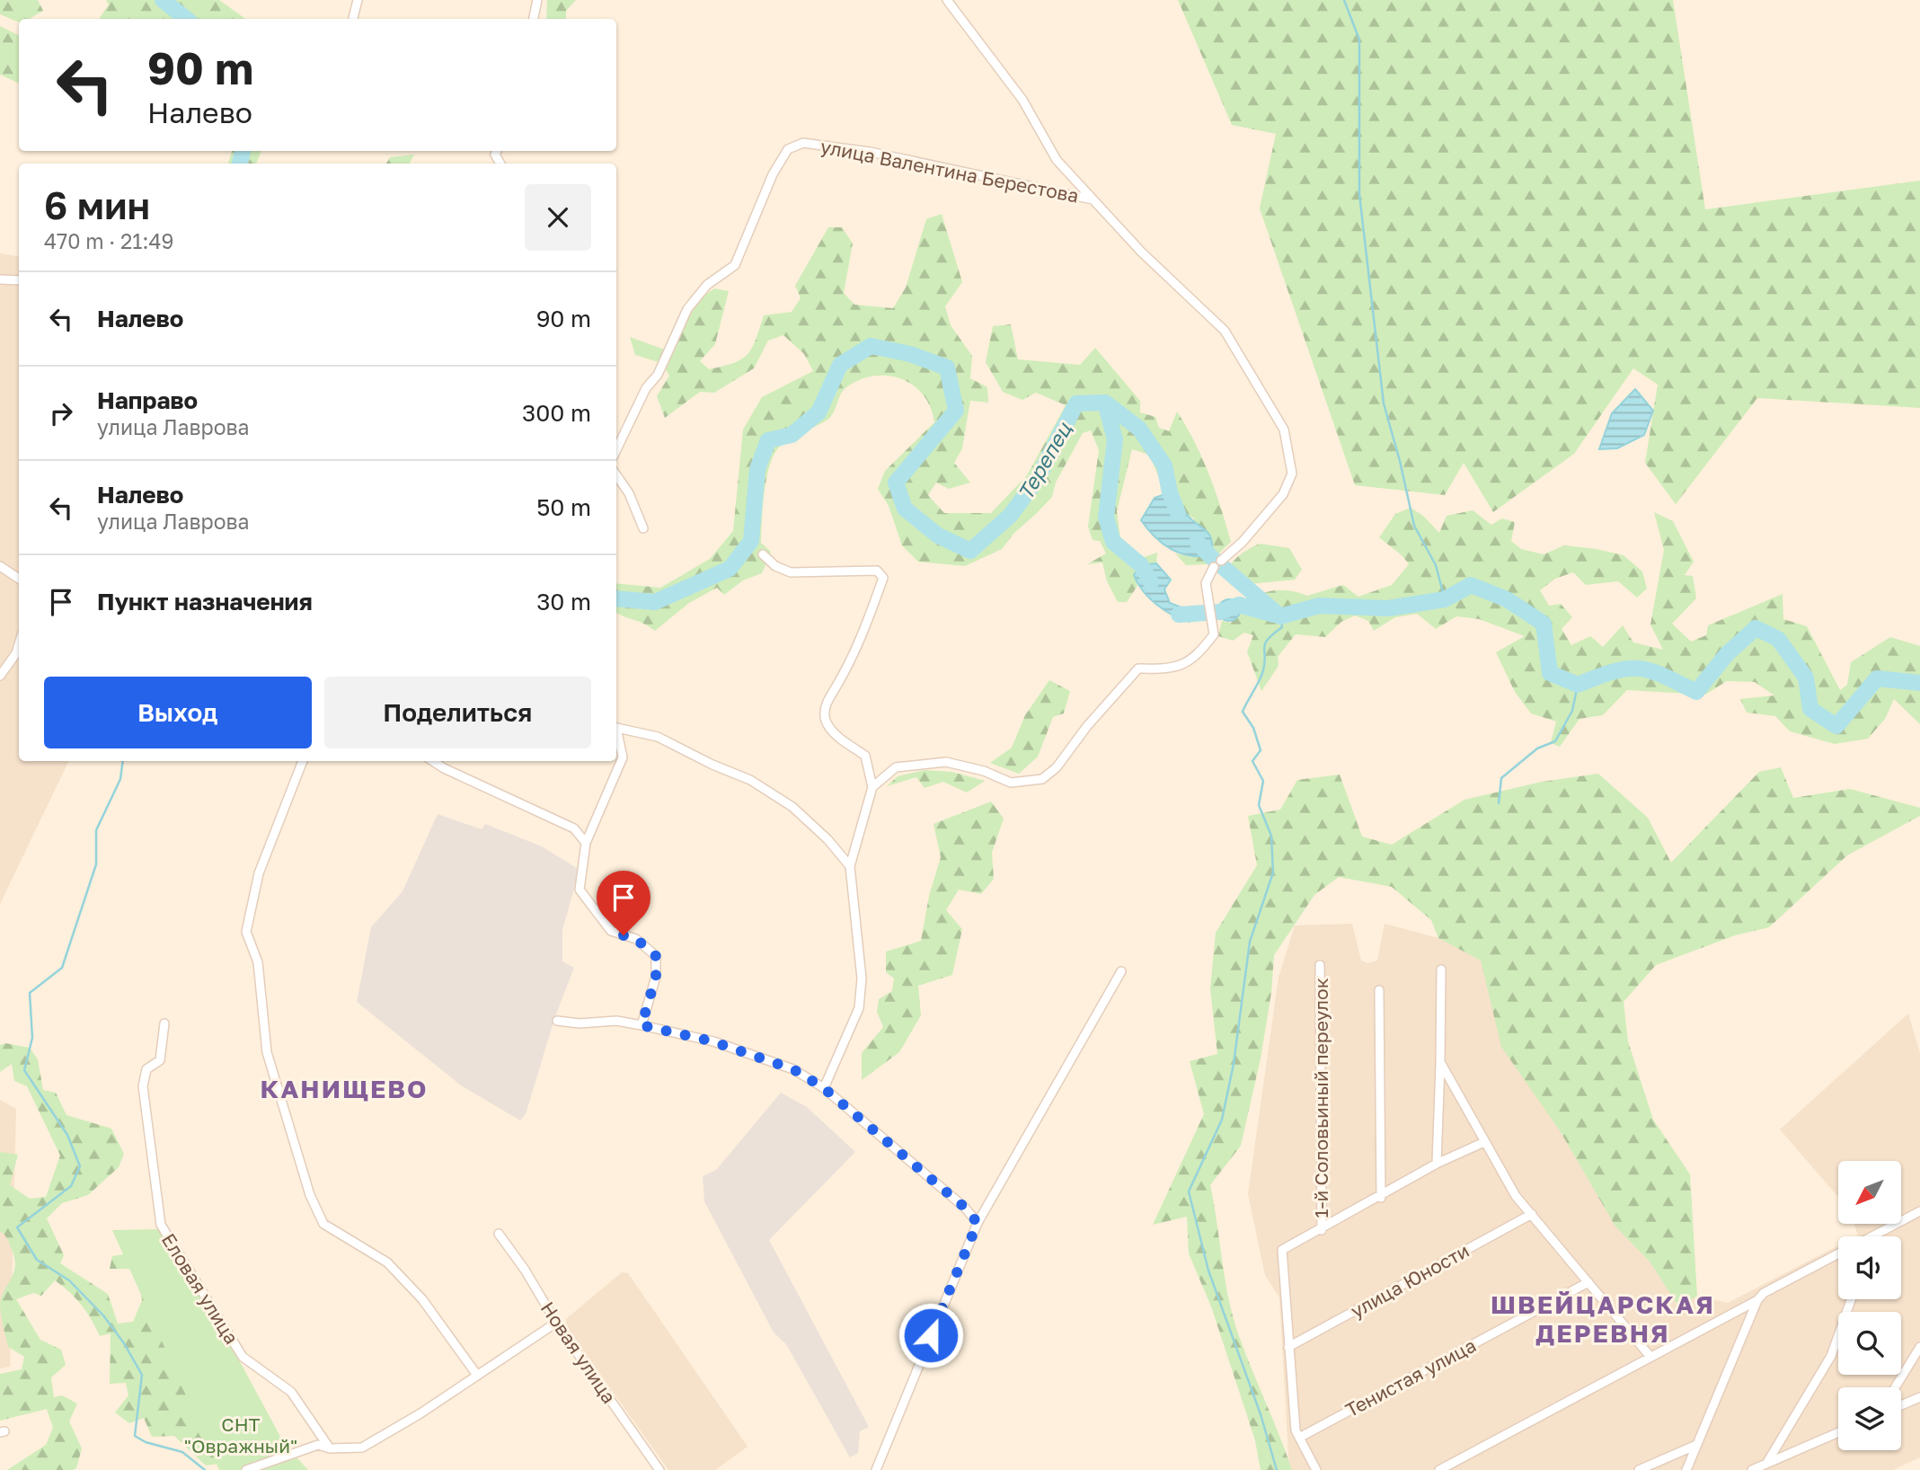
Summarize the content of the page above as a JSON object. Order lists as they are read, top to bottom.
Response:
{
  "streets": {
    "street": [
      "улица Валентина Берестова",
      "1-й Соловьиный переулок",
      "улица Юности",
      "Еловая улица",
      "Новая улица",
      "Тенистая улица"
    ]
  },
  "districts": ["КАНИЩЕВО", "ШВЕЙЦАРСКАЯ ДЕРЕВНЯ"],
  "water": ["Терепец"],
  "parks": ["СНТ \"Овражный\""],
  "north": "bottom left",
  "page": {
    "turn": ["90 m", "Налево"],
    "heading": ["6 мин", "470 m · 21:49"],
    "list": [
      {
        "name": "Налево",
        "value": "90 m"
      },
      {
        "name": "Направо",
        "note": "улица Лаврова",
        "value": "300 m"
      },
      {
        "name": "Налево",
        "note": "улица Лаврова",
        "value": "50 m"
      },
      {
        "name": "Пункт назначения",
        "value": "30 m"
      }
    ],
    "buttons": ["Выход", "Поделиться"]
  }
}
